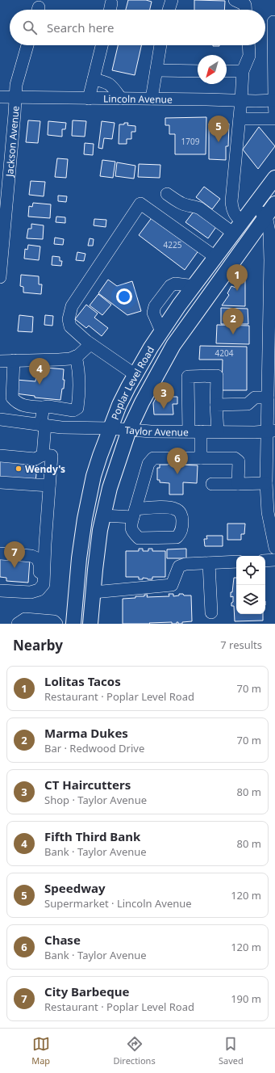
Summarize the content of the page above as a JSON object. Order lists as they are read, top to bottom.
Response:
{
  "streets": {
    "main road": ["Poplar Level Road"],
    "street": ["Lincoln Avenue", "Jackson Avenue", "Taylor Avenue"]
  },
  "crossings": [
    ["Lincoln Avenue", "Jackson Avenue"],
    ["Poplar Level Road", "Taylor Avenue"]
  ],
  "places": ["Wendy's"],
  "house_numbers": ["1709", "4225", "4204"],
  "north": "bottom left",
  "page": {
    "search": "Search here",
    "pins": [
      "5",
      "1",
      "2",
      "4",
      "3",
      "6",
      "7"
    ],
    "heading": ["Nearby", "7 results"],
    "list": [
      {
        "mark": "1",
        "name": "Lolitas Tacos",
        "note": "Restaurant · Poplar Level Road",
        "value": "70 m"
      },
      {
        "mark": "2",
        "name": "Marma Dukes",
        "note": "Bar · Redwood Drive",
        "value": "70 m"
      },
      {
        "mark": "3",
        "name": "CT Haircutters",
        "note": "Shop · Taylor Avenue",
        "value": "80 m"
      },
      {
        "mark": "4",
        "name": "Fifth Third Bank",
        "note": "Bank · Taylor Avenue",
        "value": "80 m"
      },
      {
        "mark": "5",
        "name": "Speedway",
        "note": "Supermarket · Lincoln Avenue",
        "value": "120 m"
      },
      {
        "mark": "6",
        "name": "Chase",
        "note": "Bank · Taylor Avenue",
        "value": "120 m"
      },
      {
        "mark": "7",
        "name": "City Barbeque",
        "note": "Restaurant · Poplar Level Road",
        "value": "190 m"
      }
    ],
    "nav": ["Map", "Directions", "Saved"]
  }
}
